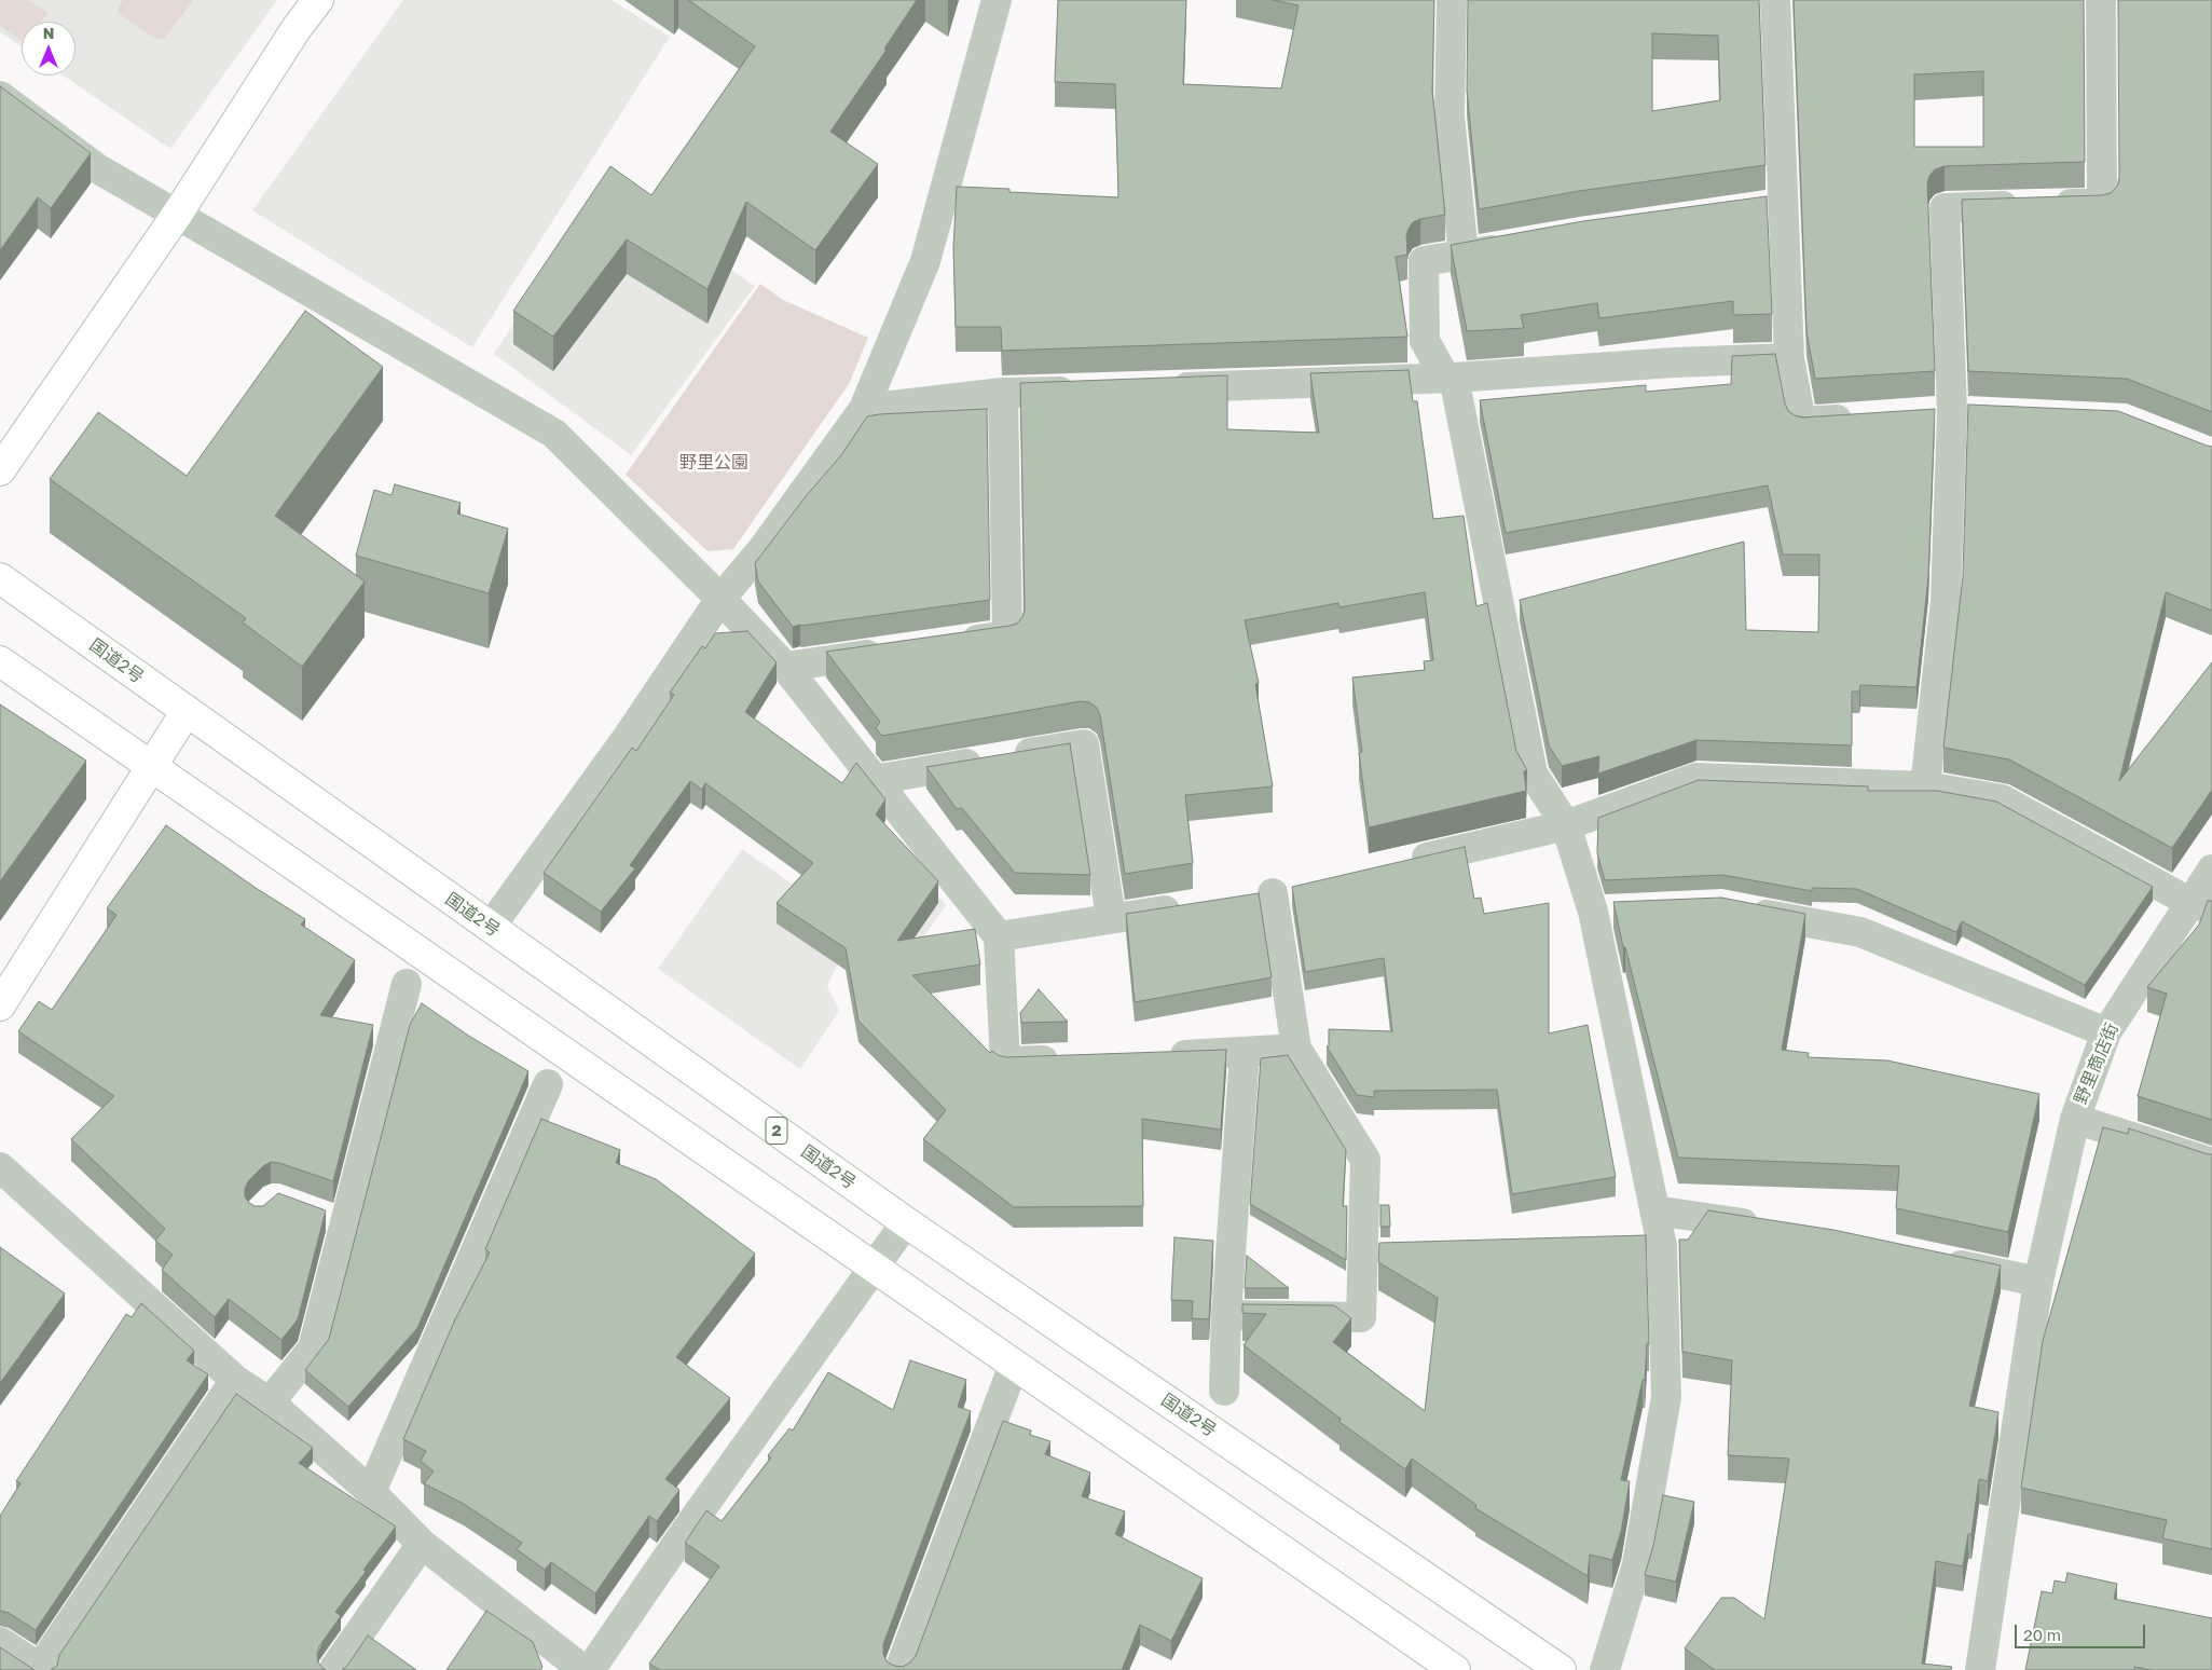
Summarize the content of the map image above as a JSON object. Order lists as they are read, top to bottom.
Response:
{
  "streets": {
    "main road": ["国道2号", "2"],
    "street": ["野里商店街"]
  },
  "parks": ["野里公園"],
  "scale_bar": "20 m",
  "north": "top"
}
